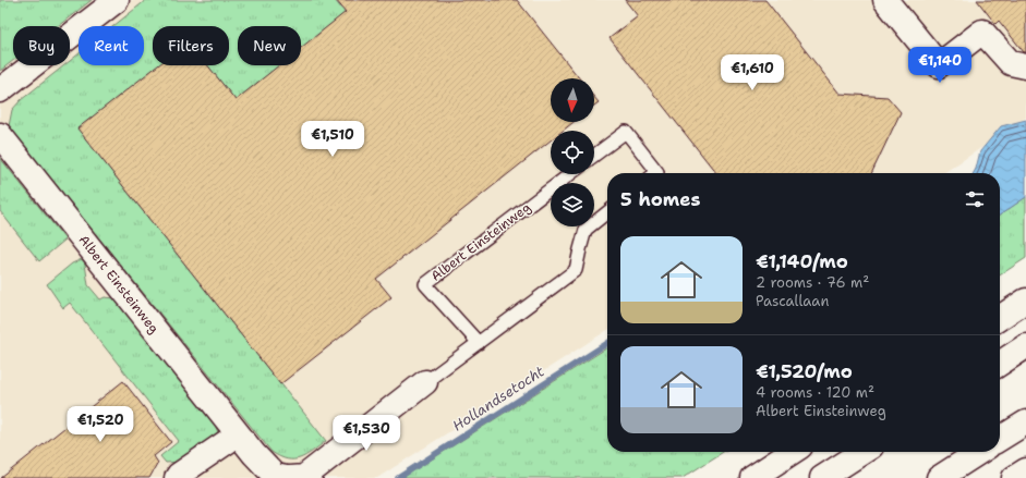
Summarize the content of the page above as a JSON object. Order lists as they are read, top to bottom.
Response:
{
  "streets": {
    "main road": ["Albert Einsteinweg"]
  },
  "water": ["Hollandsetocht"],
  "north": "bottom",
  "page": {
    "chip": [
      "Buy",
      "Rent",
      "Filters",
      "New"
    ],
    "price": [
      "€1,140",
      "€1,610",
      "€1,510",
      "€1,520",
      "€1,530"
    ],
    "heading": "5 homes",
    "list": [
      {
        "name": "€1,140/mo",
        "note": "2 rooms · 76 m² · Pascallaan"
      },
      {
        "name": "€1,520/mo",
        "note": "4 rooms · 120 m² · Albert Einsteinweg"
      }
    ]
  }
}
